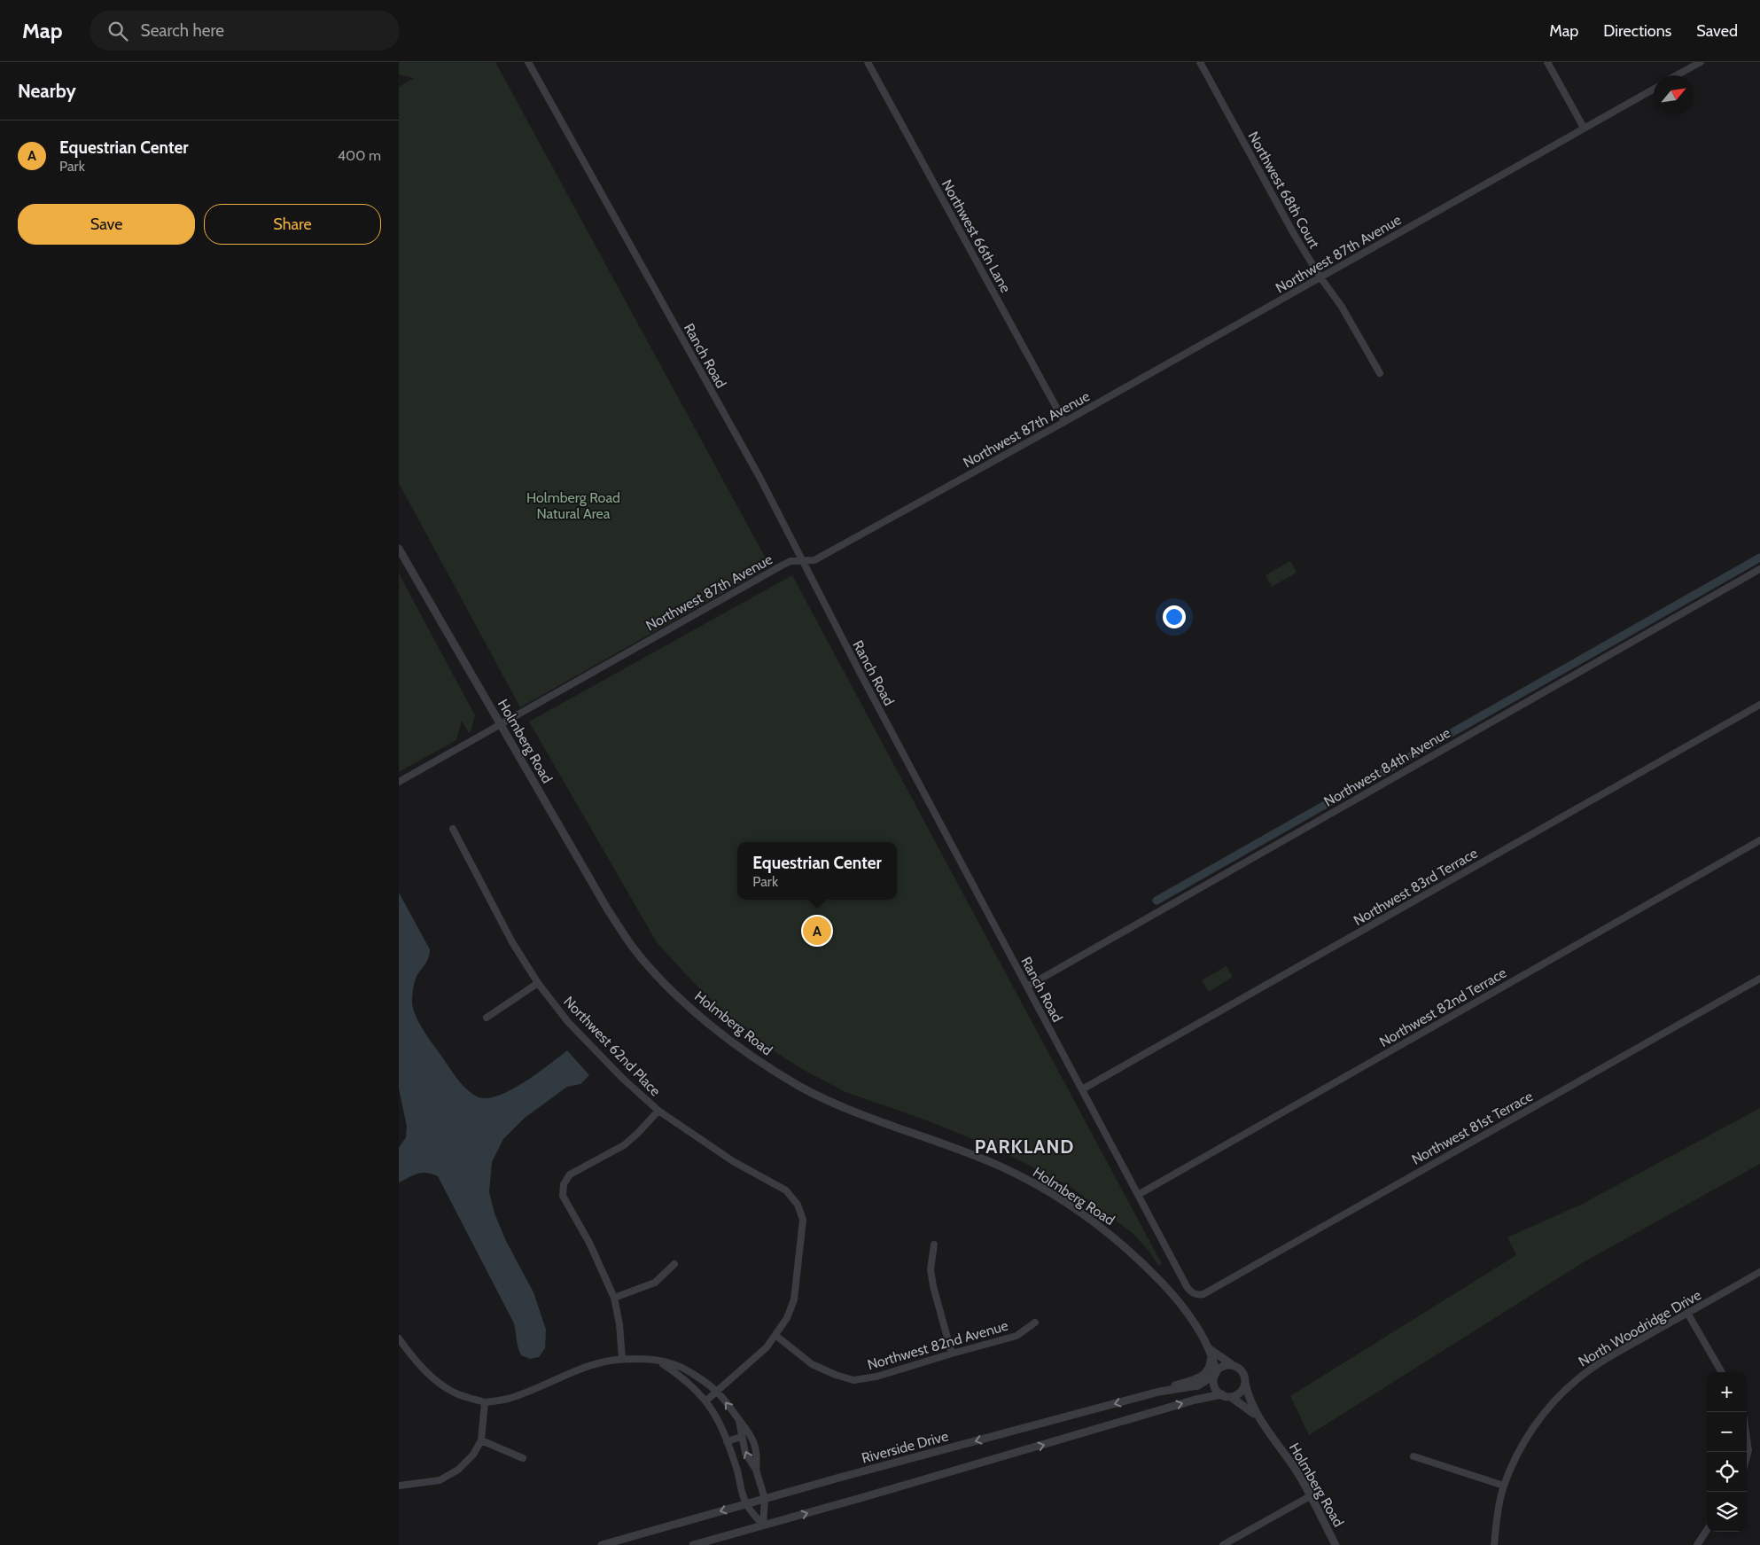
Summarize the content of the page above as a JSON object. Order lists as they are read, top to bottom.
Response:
{
  "streets": {
    "street": [
      "Northwest 68th Court",
      "Northwest 66th Lane",
      "Northwest 87th Avenue",
      "Ranch Road",
      "Holmberg Road",
      "Northwest 84th Avenue",
      "Northwest 83rd Terrace",
      "Northwest 82nd Terrace",
      "Northwest 62nd Place",
      "Northwest 81st Terrace",
      "North Woodridge Drive",
      "Northwest 82nd Avenue",
      "Riverside Drive"
    ]
  },
  "crossings": [
    ["Northwest 68th Court", "Northwest 87th Avenue"],
    ["Northwest 66th Lane", "Northwest 87th Avenue"],
    ["Northwest 87th Avenue", "Ranch Road"],
    ["Northwest 87th Avenue", "Holmberg Road"],
    ["Ranch Road", "Northwest 84th Avenue"],
    ["Ranch Road", "Northwest 83rd Terrace"],
    ["Ranch Road", "Northwest 82nd Terrace"],
    ["Ranch Road", "Northwest 81st Terrace"],
    ["Holmberg Road", "Riverside Drive"],
    ["Northwest 62nd Place", "Northwest 82nd Avenue"]
  ],
  "districts": ["PARKLAND"],
  "parks": ["Holmberg Road Natural Area"],
  "north": "top right",
  "page": {
    "header": "Map",
    "search": "Search here",
    "nav": ["Map", "Directions", "Saved"],
    "heading": "Nearby",
    "list": [
      {
        "mark": "A",
        "name": "Equestrian Center",
        "note": "Park",
        "value": "400 m"
      }
    ],
    "buttons": ["Save", "Share"],
    "popup": ["Equestrian Center", "Park"],
    "pins": "A",
    "map_buttons": ["+", "−"]
  }
}
